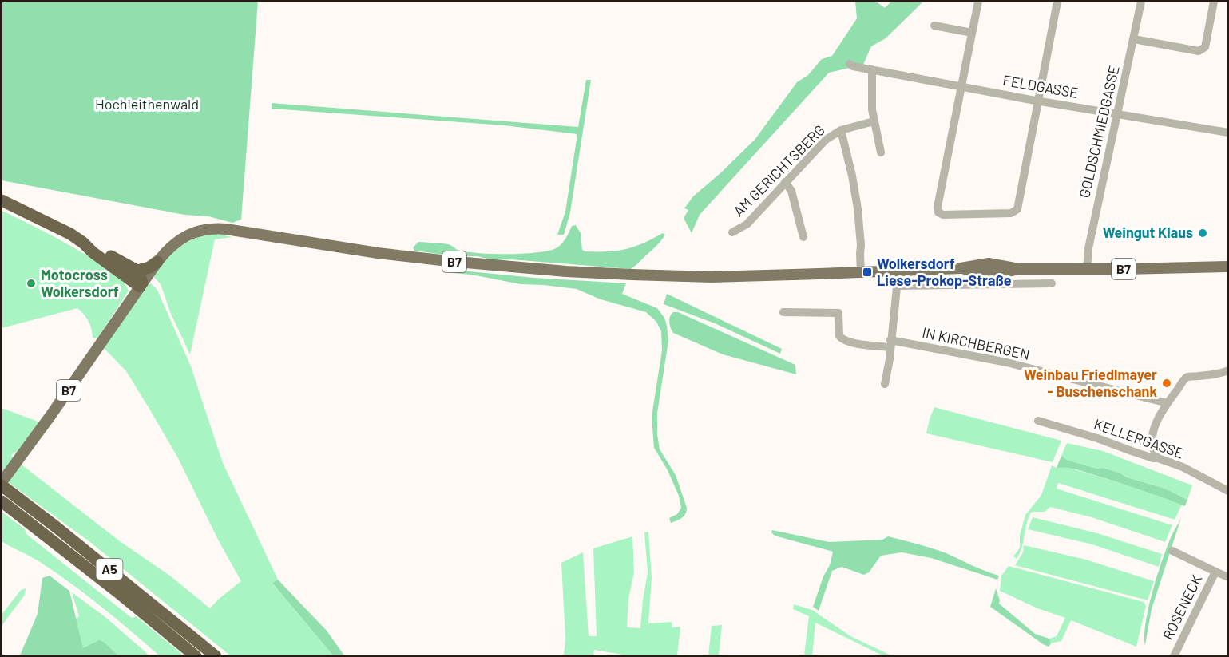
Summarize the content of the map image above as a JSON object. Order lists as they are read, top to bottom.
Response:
{
  "streets": {
    "highway": ["A5"],
    "main road": ["B7"],
    "street": [
      "FELDGASSE",
      "GOLDSCHMIEDGASSE",
      "AM GERICHTSBERG",
      "IN KIRCHBERGEN",
      "KELLERGASSE",
      "ROSENECK"
    ]
  },
  "crossings": [
    ["FELDGASSE", "GOLDSCHMIEDGASSE"],
    ["GOLDSCHMIEDGASSE", "B7"]
  ],
  "parks": ["Hochleithenwald"],
  "places": {
    "other": ["Weingut Klaus", "Motocross Wolkersdorf", "Weinbau Friedlmayer - Buschenschank"],
    "transit": ["Wolkersdorf Liese-Prokop-Straße"]
  }
}
